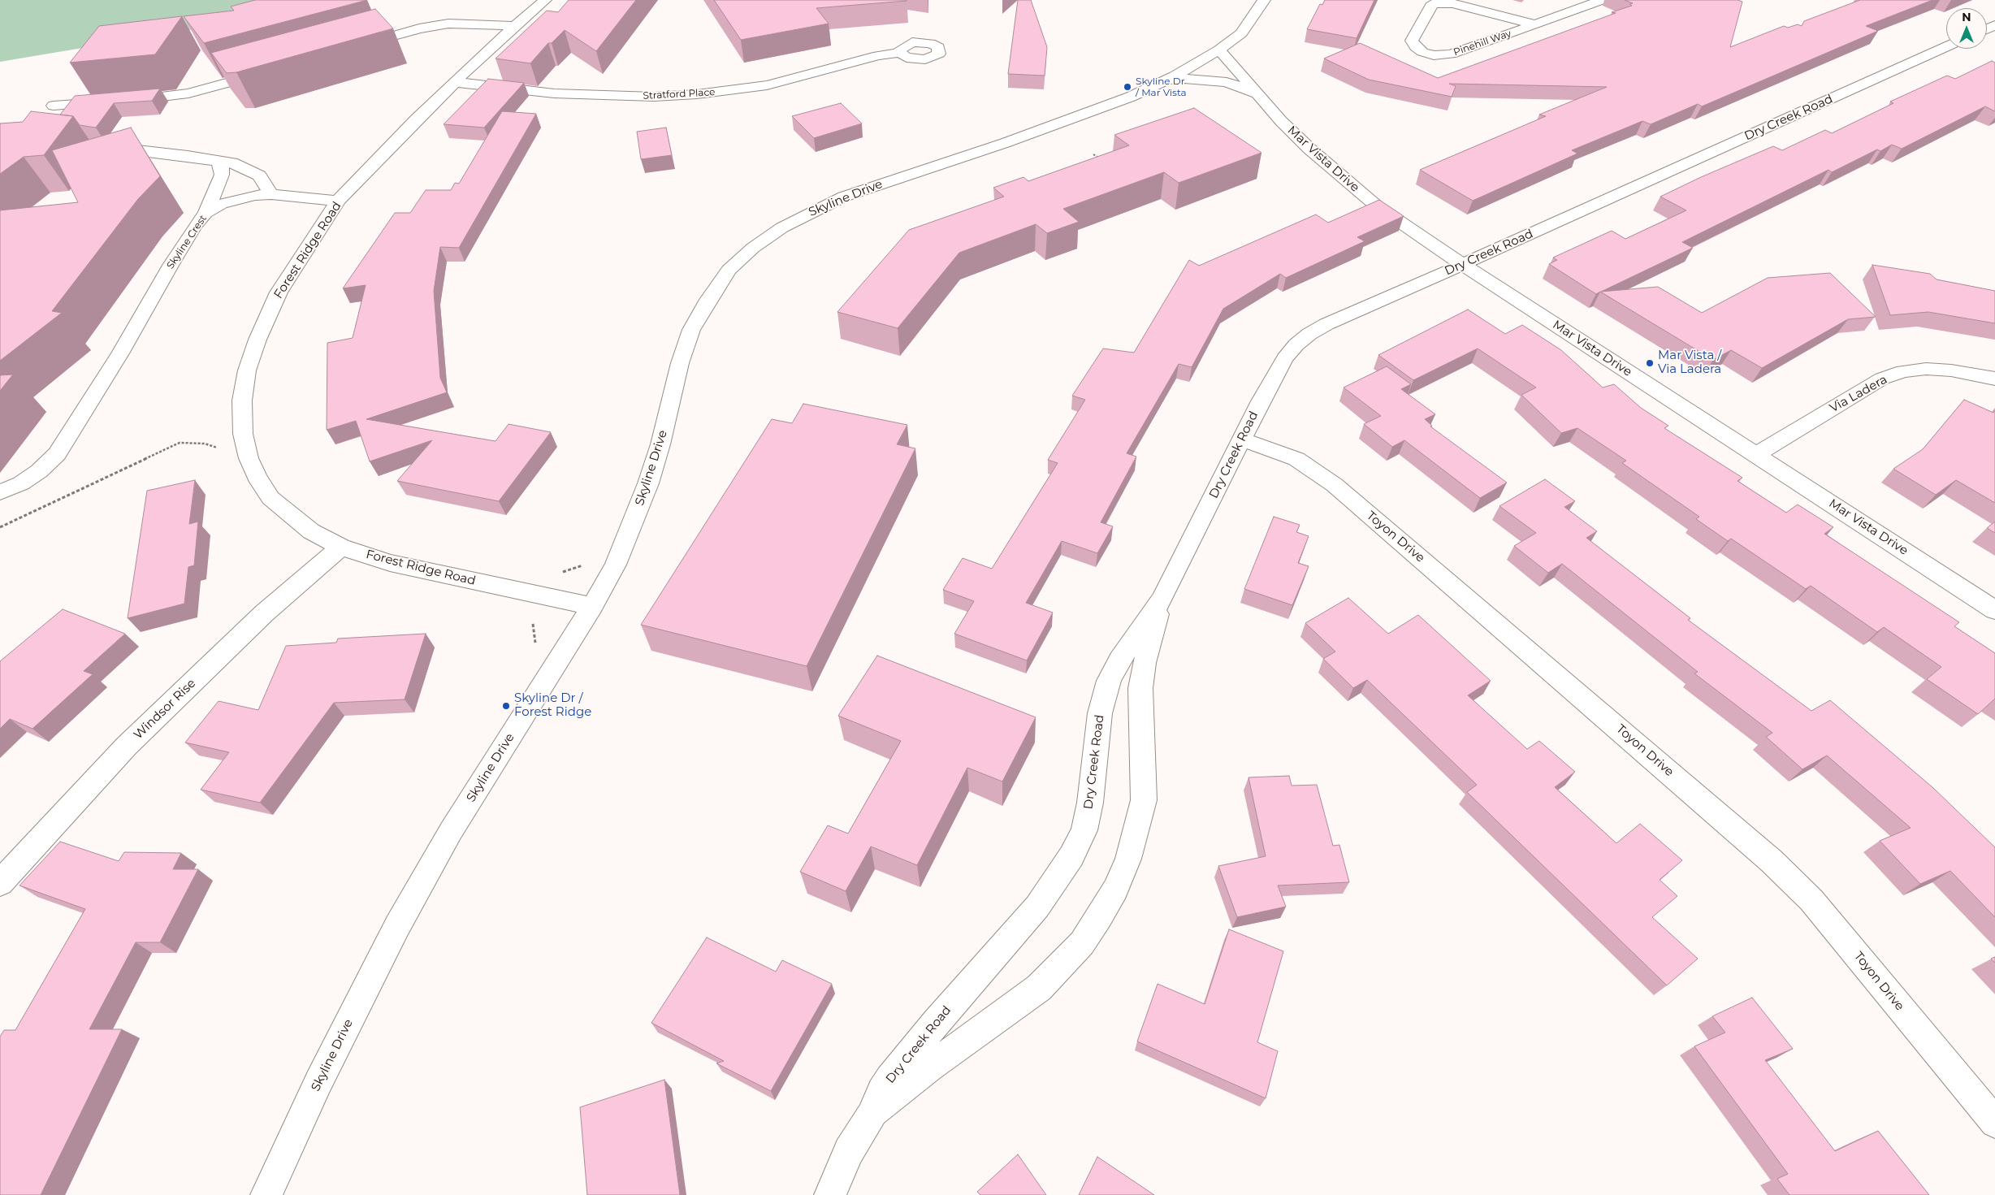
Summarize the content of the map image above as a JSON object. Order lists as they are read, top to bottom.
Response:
{
  "streets": {
    "street": [
      "Pinehill Way",
      "Stratford Place",
      "Dry Creek Road",
      "Mar Vista Drive",
      "Skyline Drive",
      "Skyline Crest",
      "Forest Ridge Road",
      "Via Ladera",
      "Toyon Drive",
      "Windsor Rise"
    ]
  },
  "crossings": [
    ["Stratford Place", "Forest Ridge Road"],
    ["Dry Creek Road", "Mar Vista Drive"],
    ["Dry Creek Road", "Toyon Drive"],
    ["Mar Vista Drive", "Skyline Drive"],
    ["Mar Vista Drive", "Via Ladera"],
    ["Skyline Drive", "Forest Ridge Road"],
    ["Skyline Crest", "Forest Ridge Road"],
    ["Forest Ridge Road", "Windsor Rise"]
  ],
  "places": ["Skyline Dr / Mar Vista", "Mar Vista / Via Ladera", "Skyline Dr / Forest Ridge"],
  "north": "top"
}
